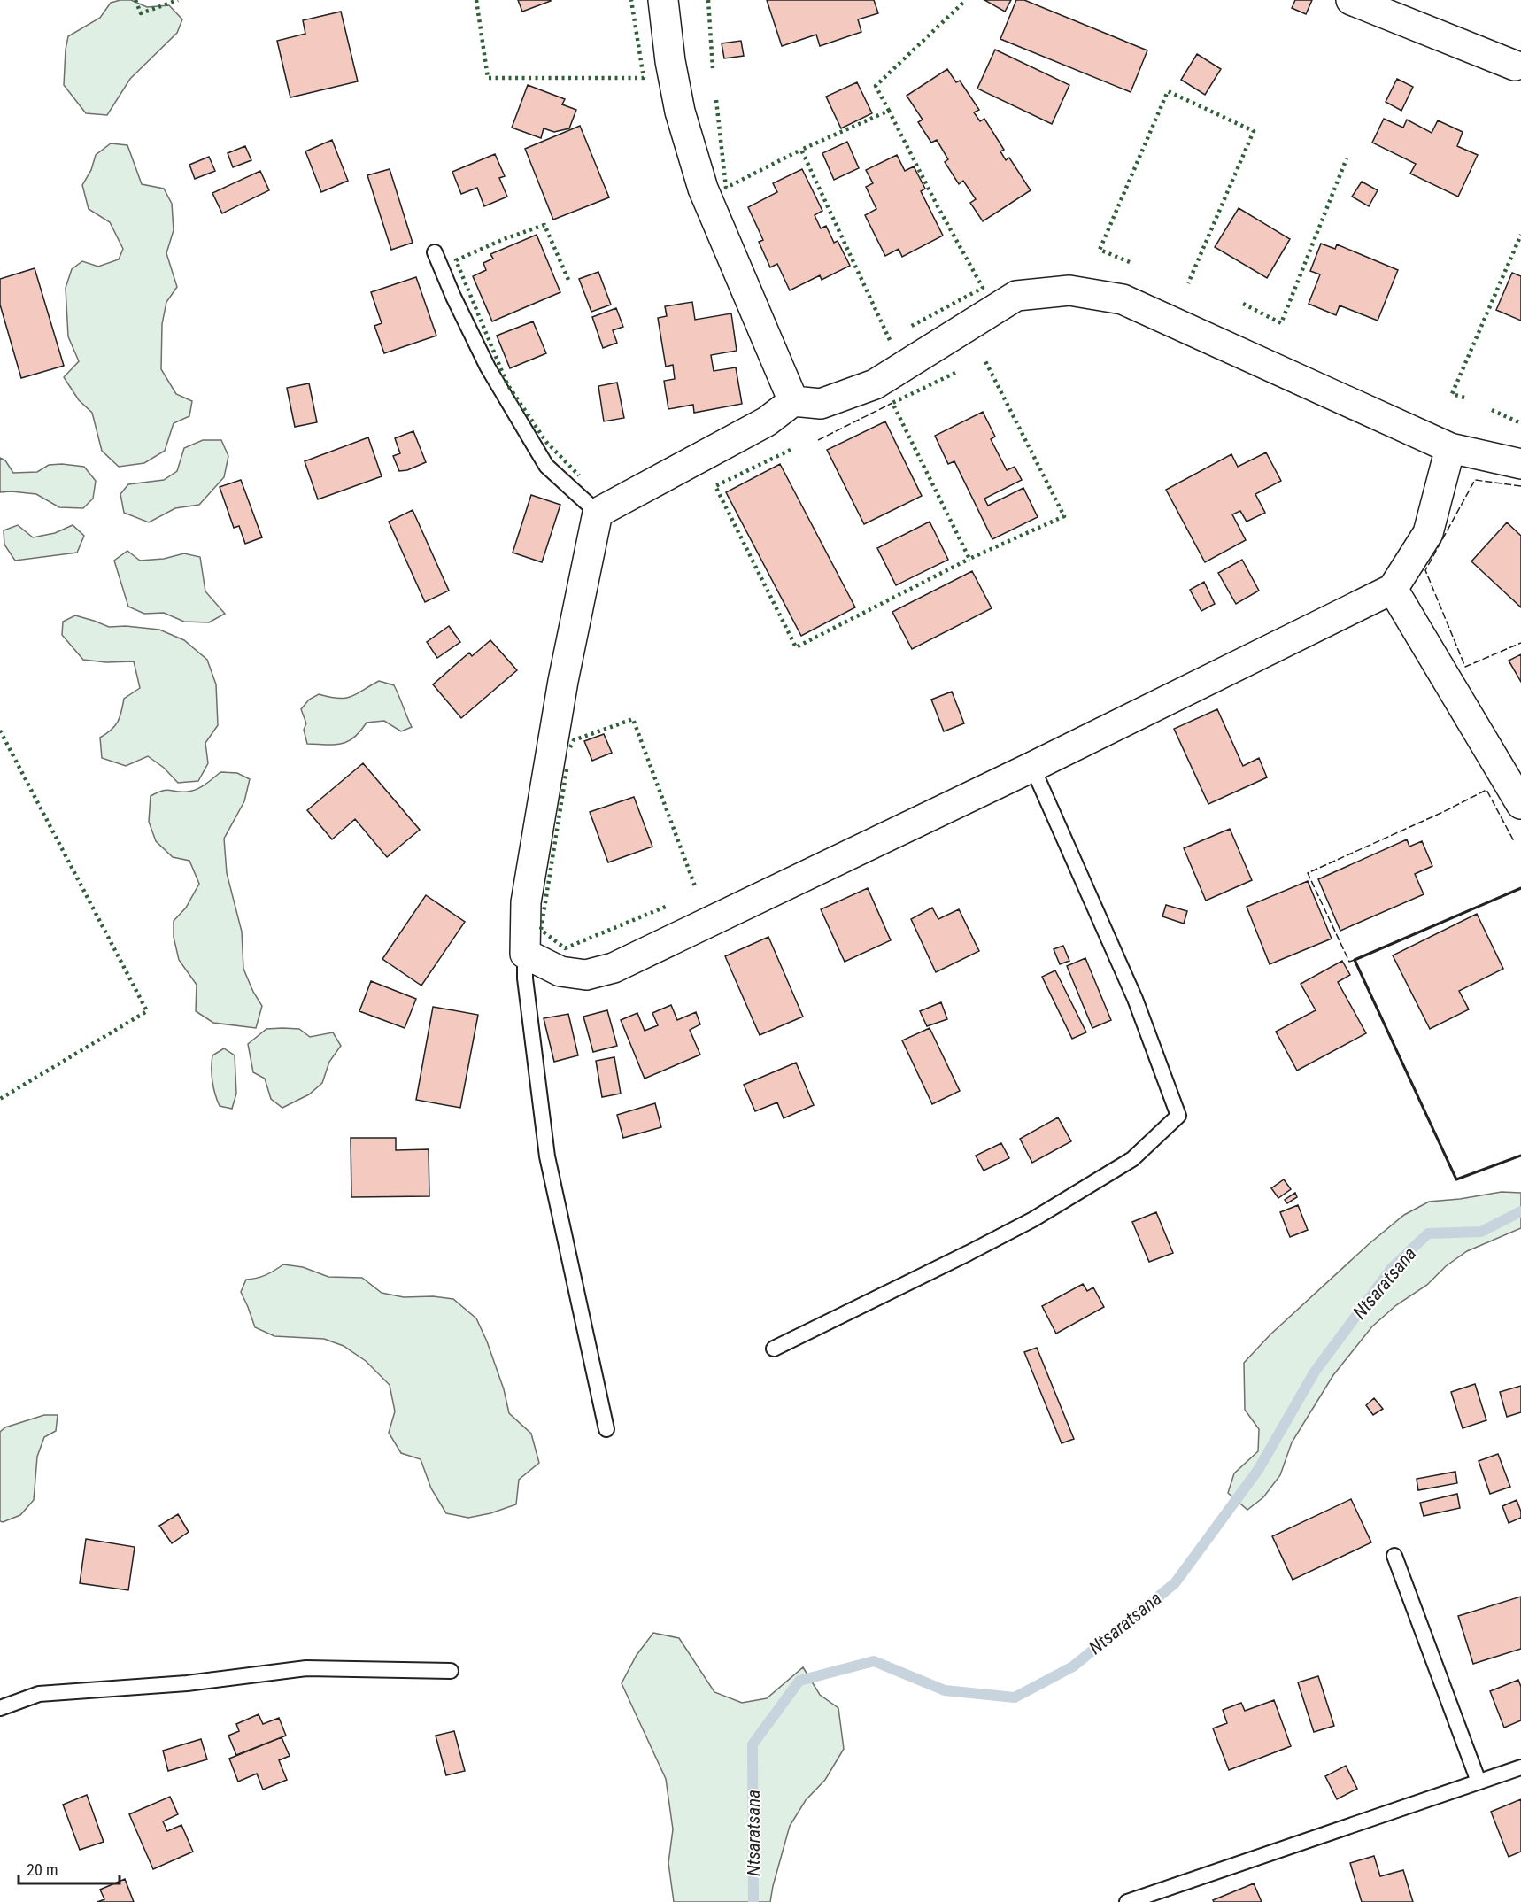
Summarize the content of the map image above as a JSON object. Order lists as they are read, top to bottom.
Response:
{
  "water": ["Ntsaratsana"],
  "scale_bar": "20 m"
}
